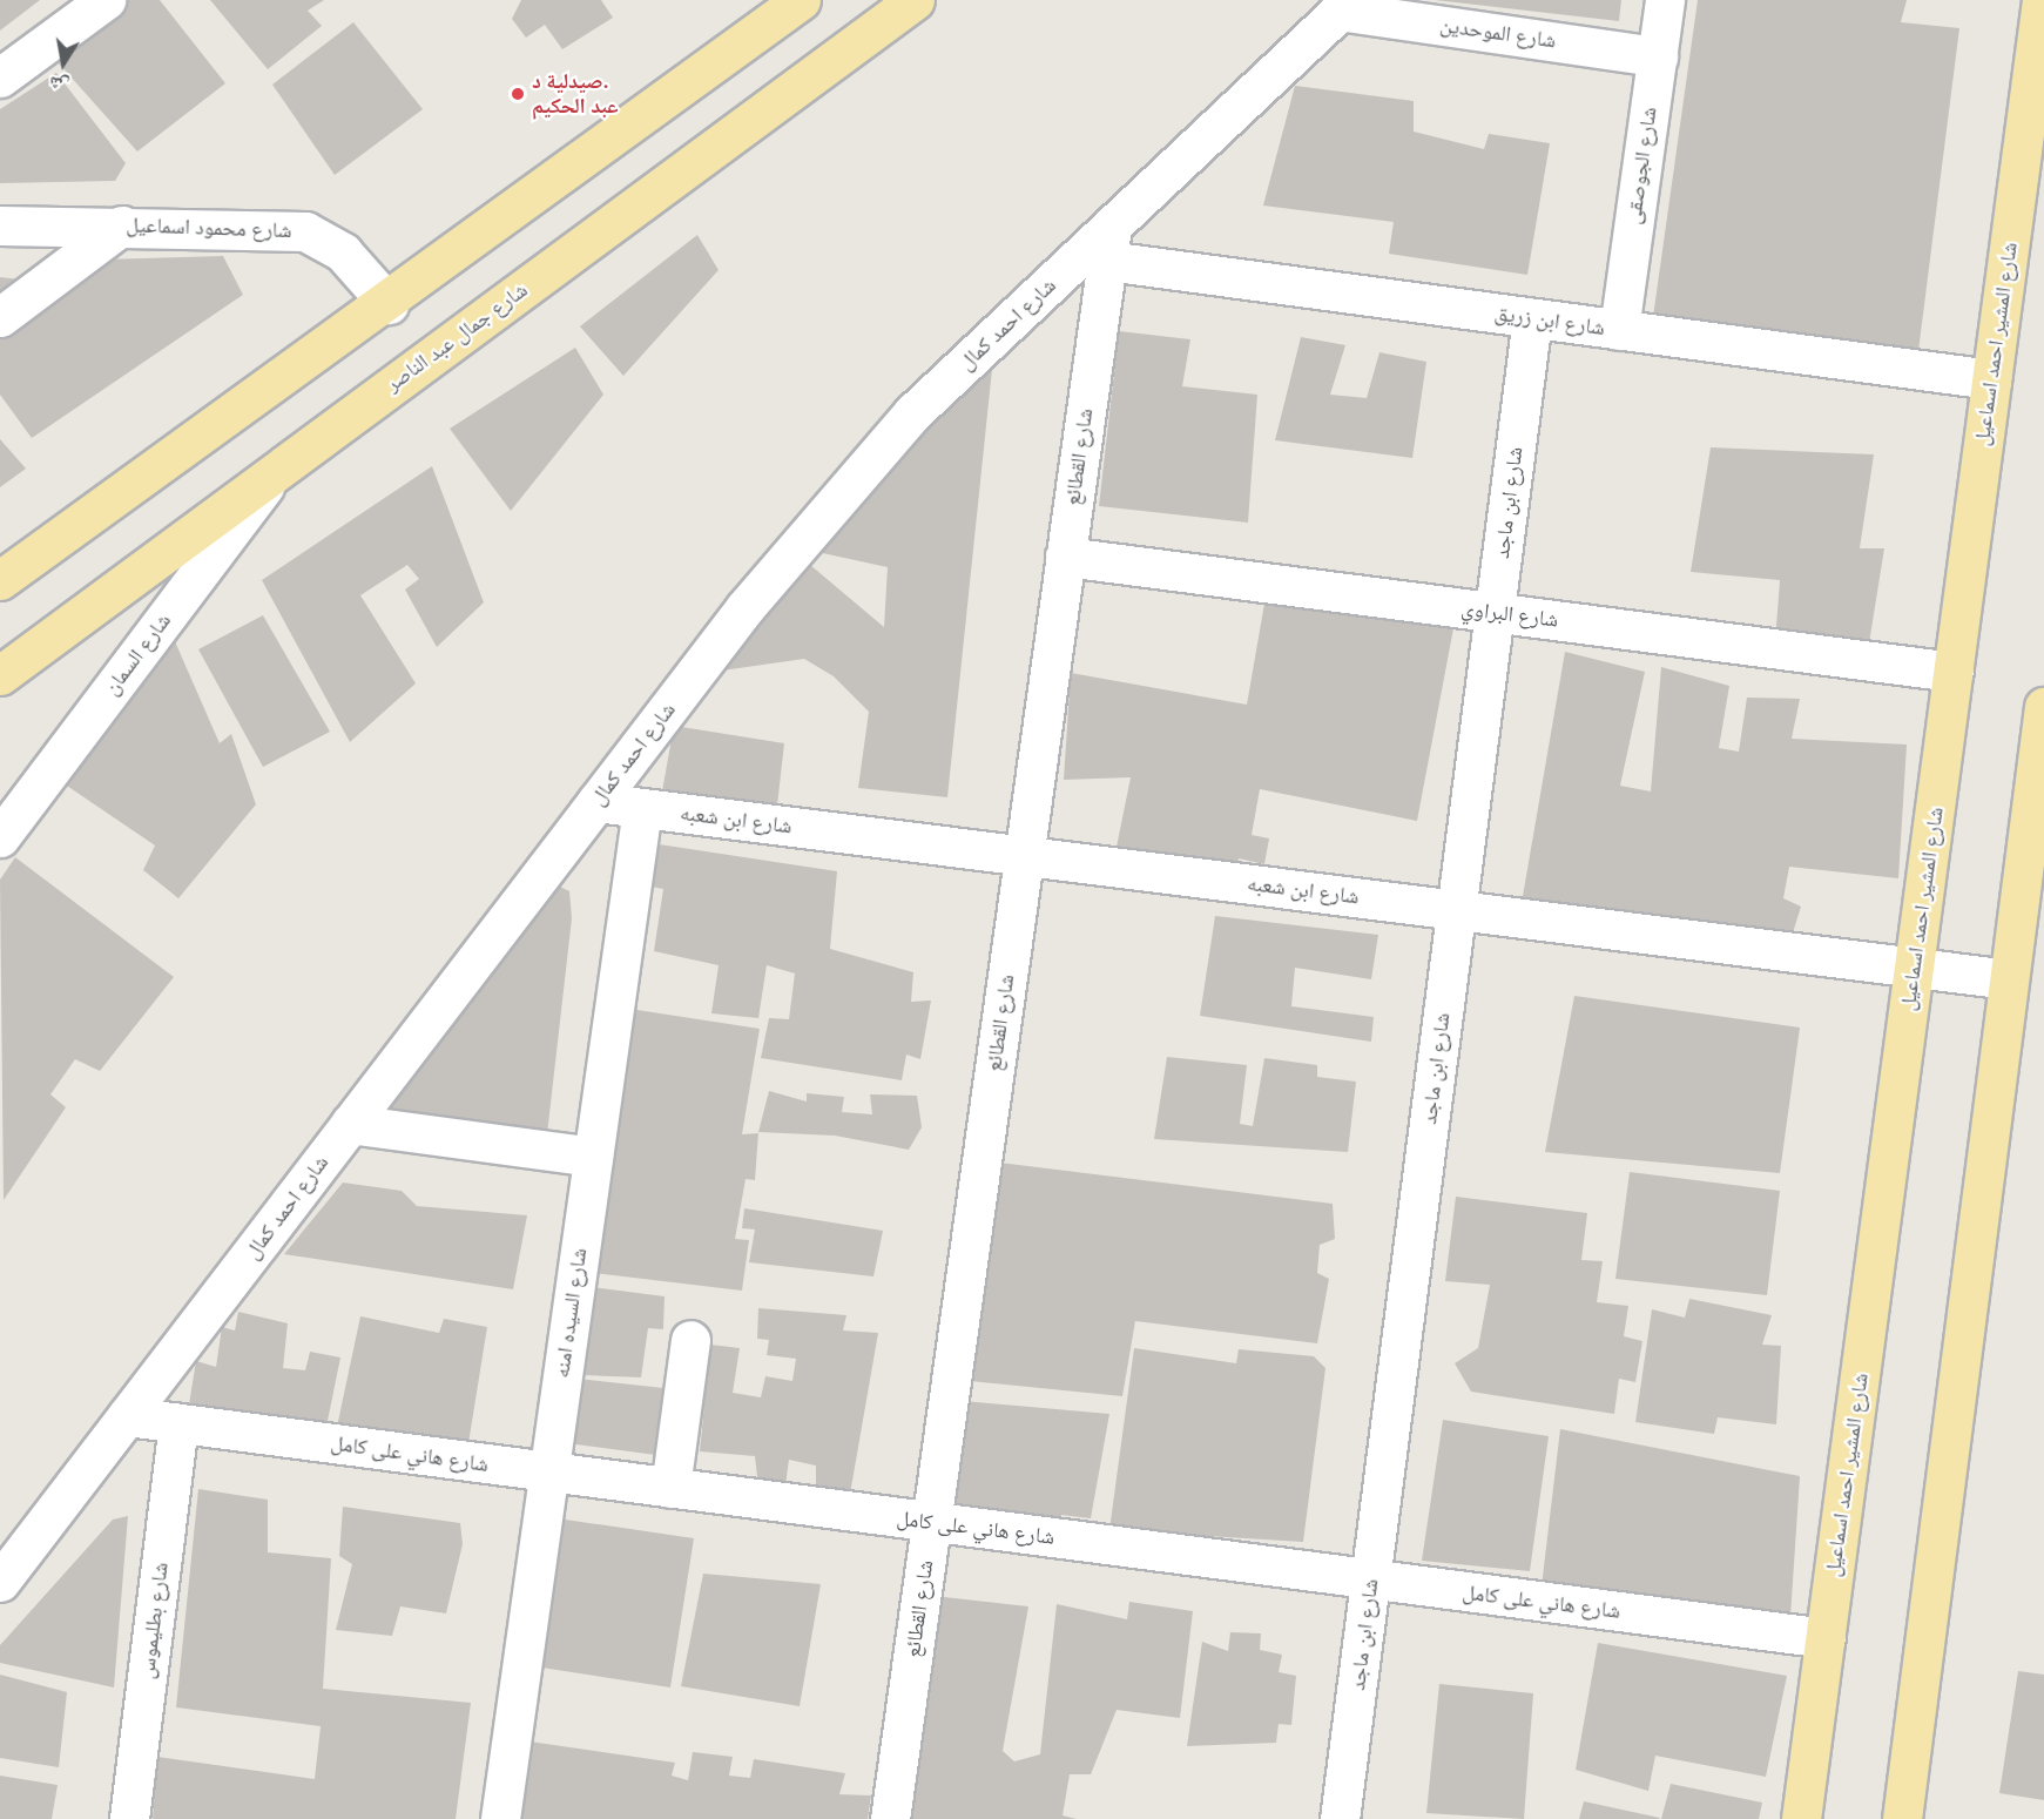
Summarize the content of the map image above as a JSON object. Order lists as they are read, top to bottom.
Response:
{
  "streets": {
    "main road": ["شارع جمال عبد الناصر", "شارع المشير احمد اسماعيل"],
    "street": [
      "شارع الموحدين",
      "شارع الجوصقى",
      "شارع محمود اسماعيل",
      "شارع ابن زريق",
      "شارع احمد كمال",
      "شارع القطائع",
      "شارع ابن ماجد",
      "شارع البراوي",
      "شارع السمان",
      "شارع ابن شعبه",
      "شارع السيده امنه",
      "شارع هاني على كامل",
      "شارع بطليموس"
    ]
  },
  "crossings": [
    ["شارع الموحدين", "شارع الجوصقى"],
    ["شارع الموحدين", "شارع احمد كمال"],
    ["شارع الجوصقى", "شارع ابن زريق"],
    ["شارع ابن زريق", "شارع احمد كمال"],
    ["شارع ابن زريق", "شارع المشير احمد اسماعيل"],
    ["شارع ابن زريق", "شارع القطائع"],
    ["شارع ابن زريق", "شارع ابن ماجد"],
    ["شارع احمد كمال", "شارع القطائع"],
    ["شارع احمد كمال", "شارع ابن شعبه"],
    ["شارع احمد كمال", "شارع هاني على كامل"],
    ["شارع جمال عبد الناصر", "شارع السمان"],
    ["شارع المشير احمد اسماعيل", "شارع البراوي"],
    ["شارع المشير احمد اسماعيل", "شارع ابن شعبه"],
    ["شارع المشير احمد اسماعيل", "شارع هاني على كامل"],
    ["شارع القطائع", "شارع البراوي"],
    ["شارع القطائع", "شارع ابن شعبه"],
    ["شارع القطائع", "شارع هاني على كامل"],
    ["شارع ابن ماجد", "شارع البراوي"],
    ["شارع ابن ماجد", "شارع ابن شعبه"],
    ["شارع ابن ماجد", "شارع هاني على كامل"],
    ["شارع ابن شعبه", "شارع السيده امنه"],
    ["شارع السيده امنه", "شارع هاني على كامل"],
    ["شارع هاني على كامل", "شارع بطليموس"]
  ],
  "places": ["صيدلية د. عبد الحكيم"],
  "north": "bottom"
}
